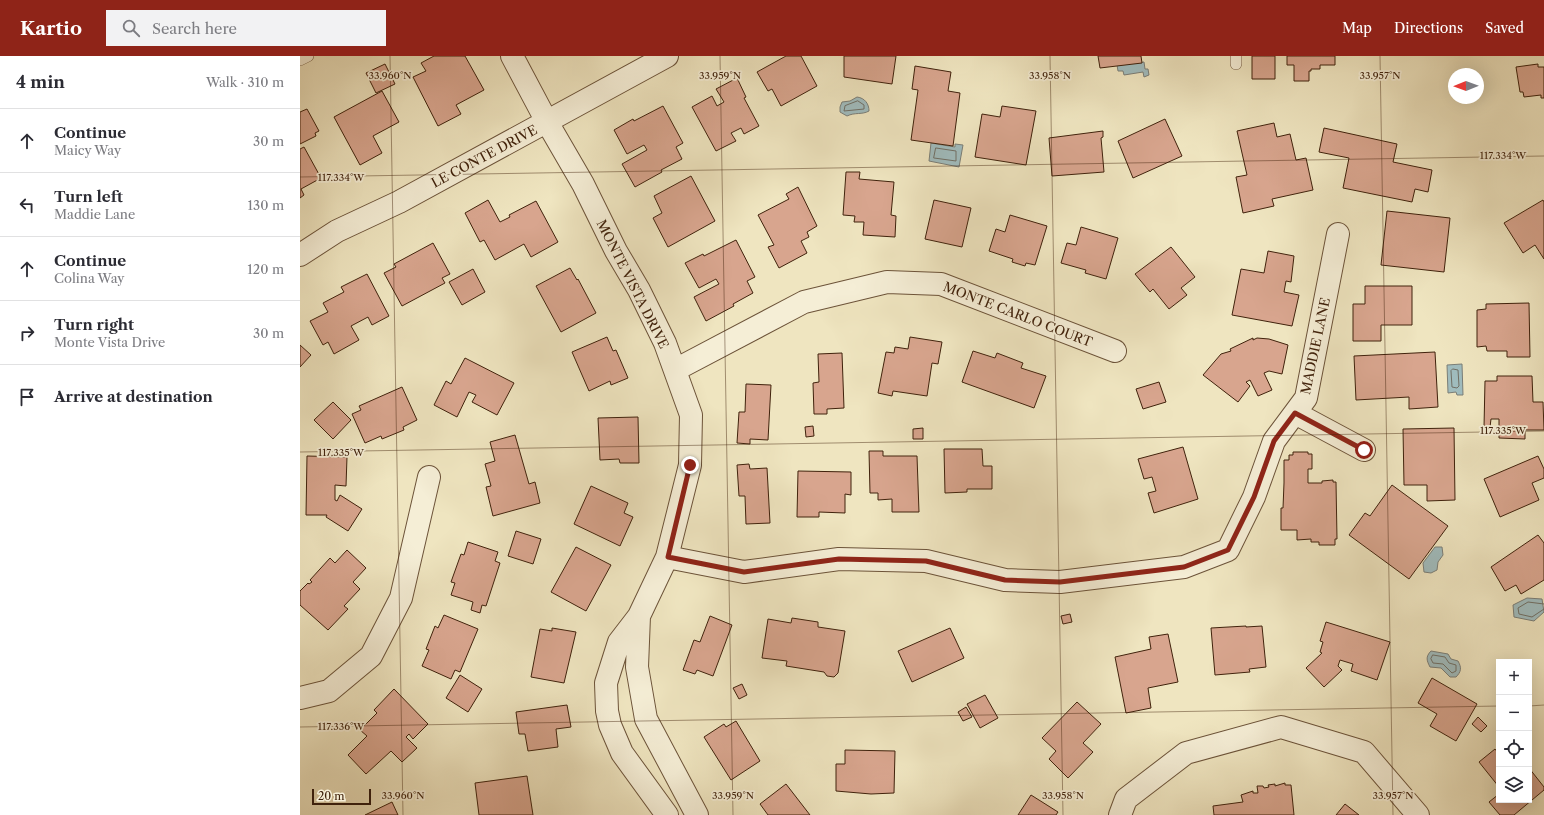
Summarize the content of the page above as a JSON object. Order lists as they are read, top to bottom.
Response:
{
  "streets": {
    "street": [
      "LE CONTE DRIVE",
      "MONTE VISTA DRIVE",
      "MONTE CARLO COURT",
      "MADDIE LANE"
    ]
  },
  "crossings": [
    ["LE CONTE DRIVE", "MONTE VISTA DRIVE"],
    ["MONTE VISTA DRIVE", "MONTE CARLO COURT"],
    ["MONTE VISTA DRIVE", "MADDIE LANE"]
  ],
  "scale_bar": "20 m",
  "north": "left",
  "page": {
    "header": "Kartio",
    "search": "Search here",
    "nav": ["Map", "Directions", "Saved"],
    "heading": ["4 min", "Walk · 310 m"],
    "list": [
      ["Continue", "Maicy Way", "30 m"],
      ["Turn left", "Maddie Lane", "130 m"],
      ["Continue", "Colina Way", "120 m"],
      ["Turn right", "Monte Vista Drive", "30 m"],
      "Arrive at destination"
    ],
    "map_buttons": ["+", "−"],
    "scale": "20 m"
  },
  "coordinates": [
    "33.960°N",
    "33.959°N",
    "33.958°N",
    "33.957°N",
    "117.334°W",
    "117.335°W",
    "117.336°W"
  ]
}
